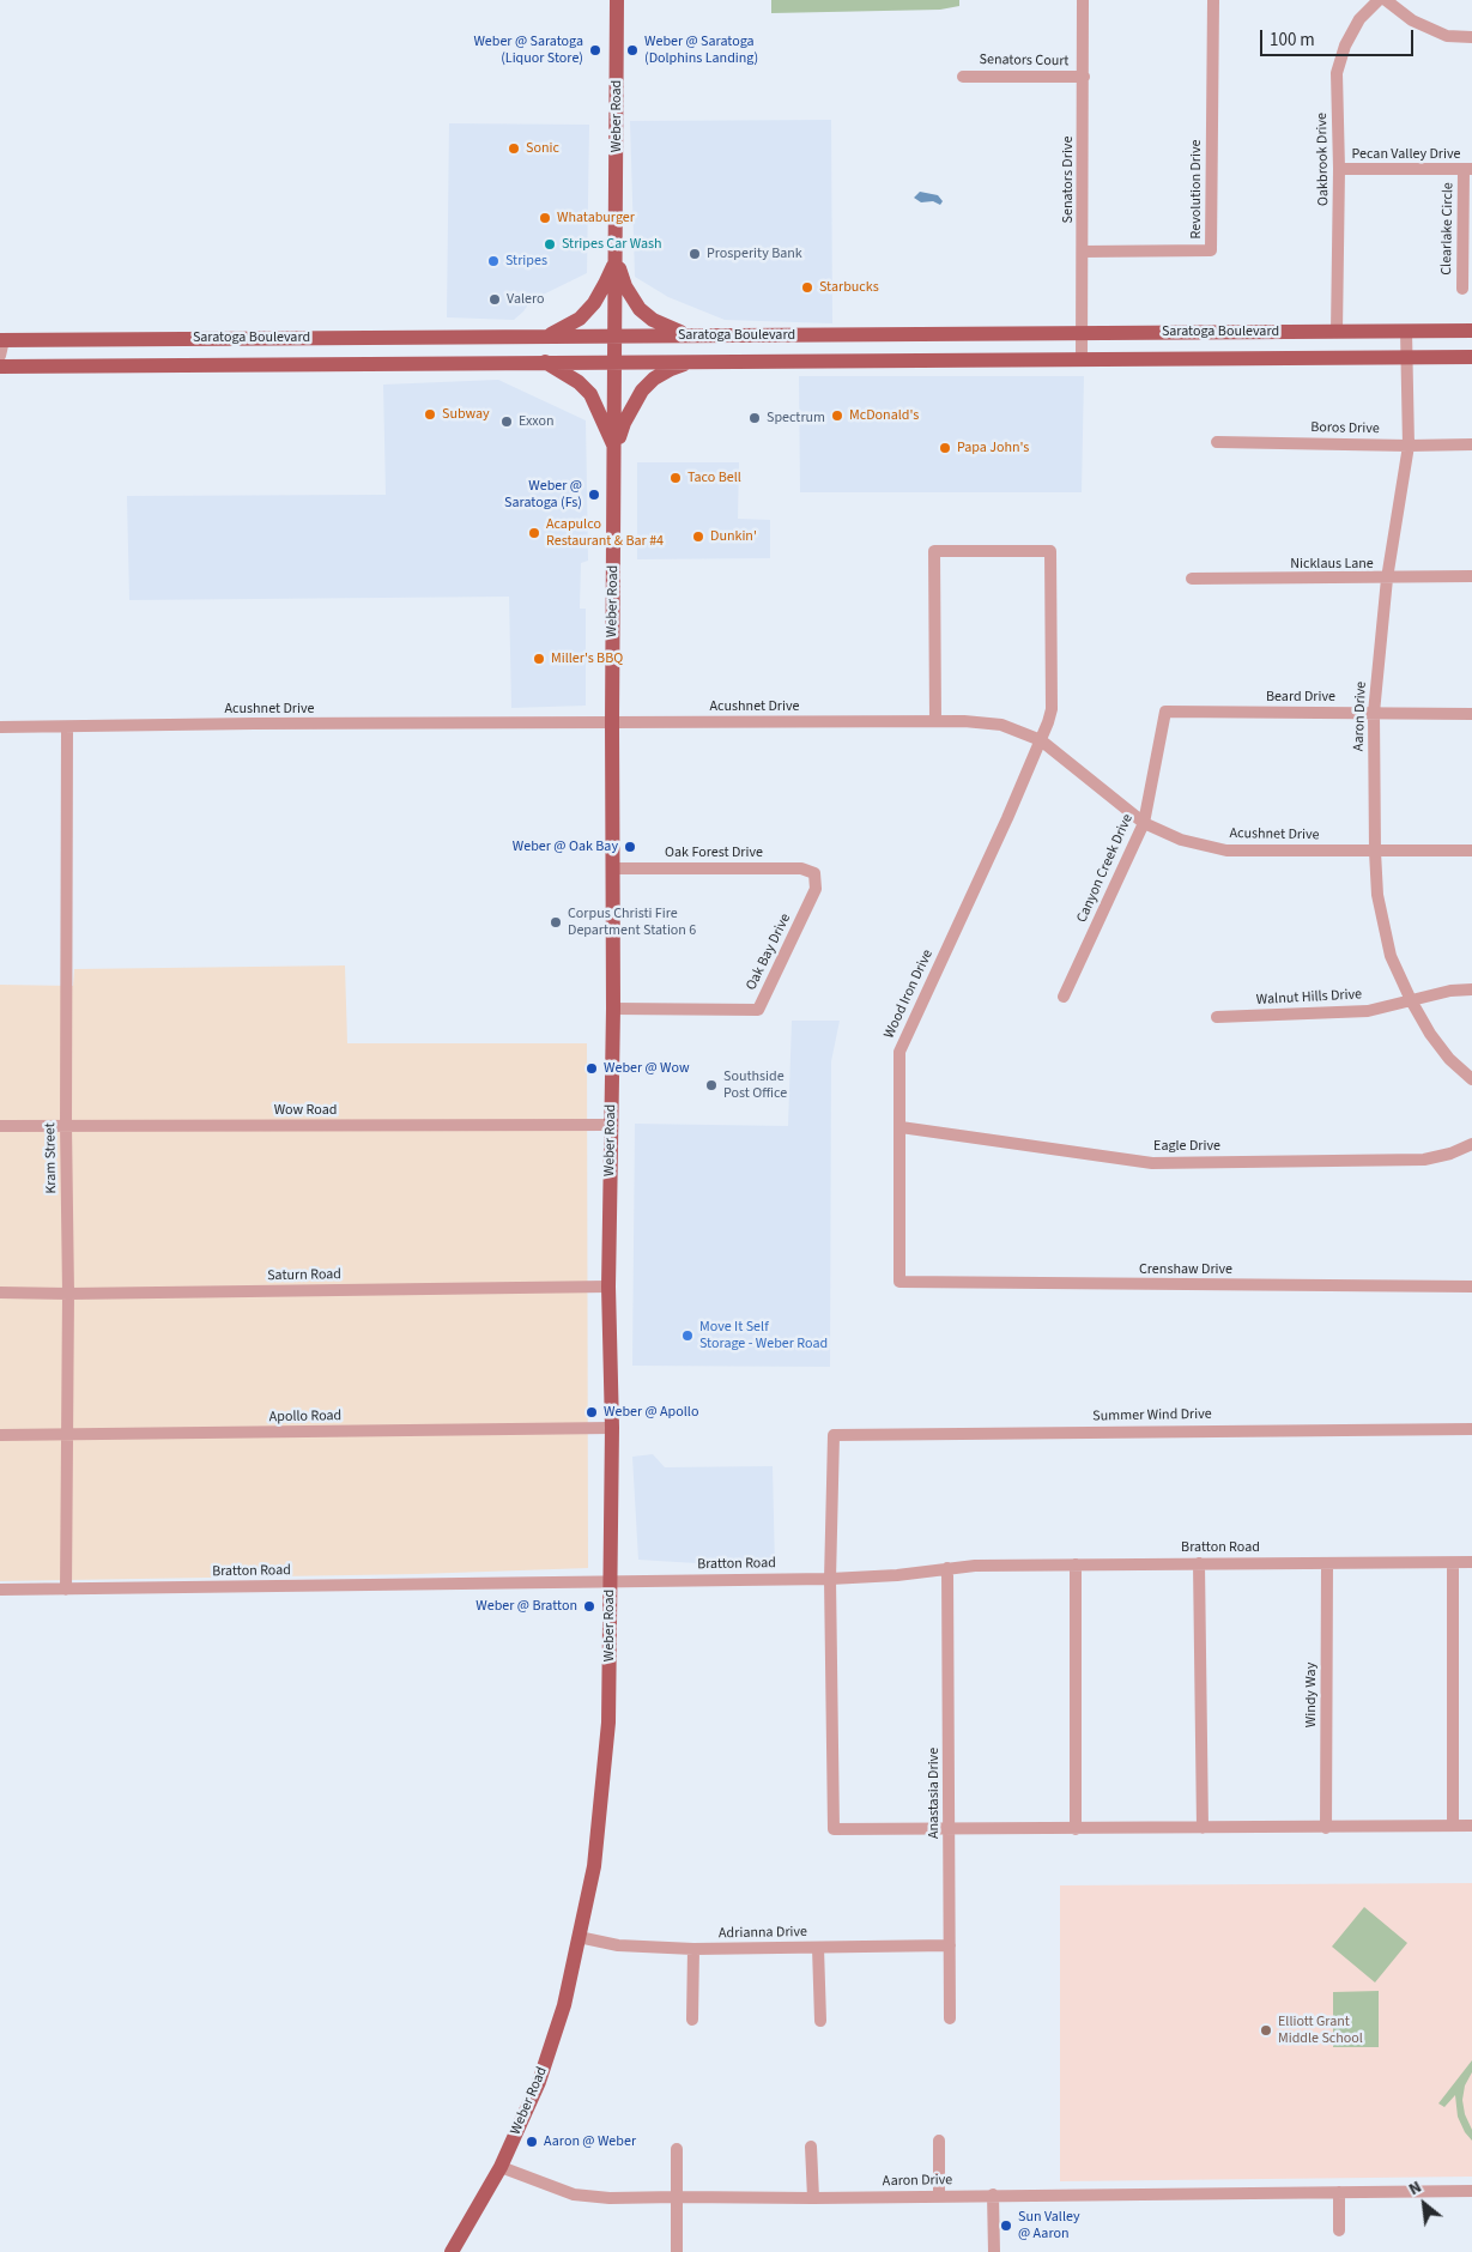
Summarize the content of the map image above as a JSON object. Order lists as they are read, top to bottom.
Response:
{
  "streets": {
    "main road": ["Weber Road", "Saratoga Boulevard"],
    "street": [
      "Senators Court",
      "Pecan Valley Drive",
      "Oakbrook Drive",
      "Senators Drive",
      "Revolution Drive",
      "Clearlake Circle",
      "Boros Drive",
      "Nicklaus Lane",
      "Beard Drive",
      "Acushnet Drive",
      "Aaron Drive",
      "Oak Forest Drive",
      "Canyon Creek Drive",
      "Oak Bay Drive",
      "Wood Iron Drive",
      "Walnut Hills Drive",
      "Wow Road",
      "Eagle Drive",
      "Kram Street",
      "Crenshaw Drive",
      "Saturn Road",
      "Summer Wind Drive",
      "Apollo Road",
      "Bratton Road",
      "Windy Way",
      "Anastasia Drive",
      "Adrianna Drive"
    ]
  },
  "crossings": [
    ["Senators Court", "Senators Drive"],
    ["Weber Road", "Saratoga Boulevard"],
    ["Weber Road", "Acushnet Drive"],
    ["Weber Road", "Aaron Drive"],
    ["Weber Road", "Oak Forest Drive"],
    ["Weber Road", "Oak Bay Drive"],
    ["Weber Road", "Wow Road"],
    ["Weber Road", "Saturn Road"],
    ["Weber Road", "Apollo Road"],
    ["Weber Road", "Bratton Road"],
    ["Weber Road", "Adrianna Drive"],
    ["Pecan Valley Drive", "Oakbrook Drive"],
    ["Pecan Valley Drive", "Clearlake Circle"],
    ["Oakbrook Drive", "Saratoga Boulevard"],
    ["Senators Drive", "Revolution Drive"],
    ["Senators Drive", "Saratoga Boulevard"],
    ["Saratoga Boulevard", "Aaron Drive"],
    ["Boros Drive", "Aaron Drive"],
    ["Nicklaus Lane", "Aaron Drive"],
    ["Beard Drive", "Aaron Drive"],
    ["Beard Drive", "Canyon Creek Drive"],
    ["Acushnet Drive", "Aaron Drive"],
    ["Acushnet Drive", "Canyon Creek Drive"],
    ["Acushnet Drive", "Wood Iron Drive"],
    ["Acushnet Drive", "Kram Street"],
    ["Aaron Drive", "Walnut Hills Drive"],
    ["Oak Forest Drive", "Oak Bay Drive"],
    ["Wood Iron Drive", "Eagle Drive"],
    ["Wood Iron Drive", "Crenshaw Drive"],
    ["Wow Road", "Kram Street"],
    ["Kram Street", "Saturn Road"],
    ["Kram Street", "Apollo Road"],
    ["Kram Street", "Bratton Road"],
    ["Summer Wind Drive", "Bratton Road"],
    ["Bratton Road", "Windy Way"],
    ["Bratton Road", "Anastasia Drive"],
    ["Anastasia Drive", "Adrianna Drive"]
  ],
  "places": [
    "Weber @ Saratoga (Liquor Store)",
    "Weber @ Saratoga (Dolphins Landing)",
    "Sonic",
    "Whataburger",
    "Stripes Car Wash",
    "Prosperity Bank",
    "Stripes",
    "Starbucks",
    "Valero",
    "Subway",
    "McDonald's",
    "Spectrum",
    "Exxon",
    "Papa John's",
    "Taco Bell",
    "Weber @ Saratoga (Fs)",
    "Acapulco Restaurant & Bar #4",
    "Dunkin'",
    "Miller's BBQ",
    "Weber @ Oak Bay",
    "Corpus Christi Fire Department Station 6",
    "Weber @ Wow",
    "Southside Post Office",
    "Move It Self Storage - Weber Road",
    "Weber @ Apollo",
    "Weber @ Bratton",
    "Elliott Grant Middle School",
    "Aaron @ Weber",
    "Sun Valley @ Aaron"
  ],
  "scale_bar": "100 m",
  "north": "top left"
}
